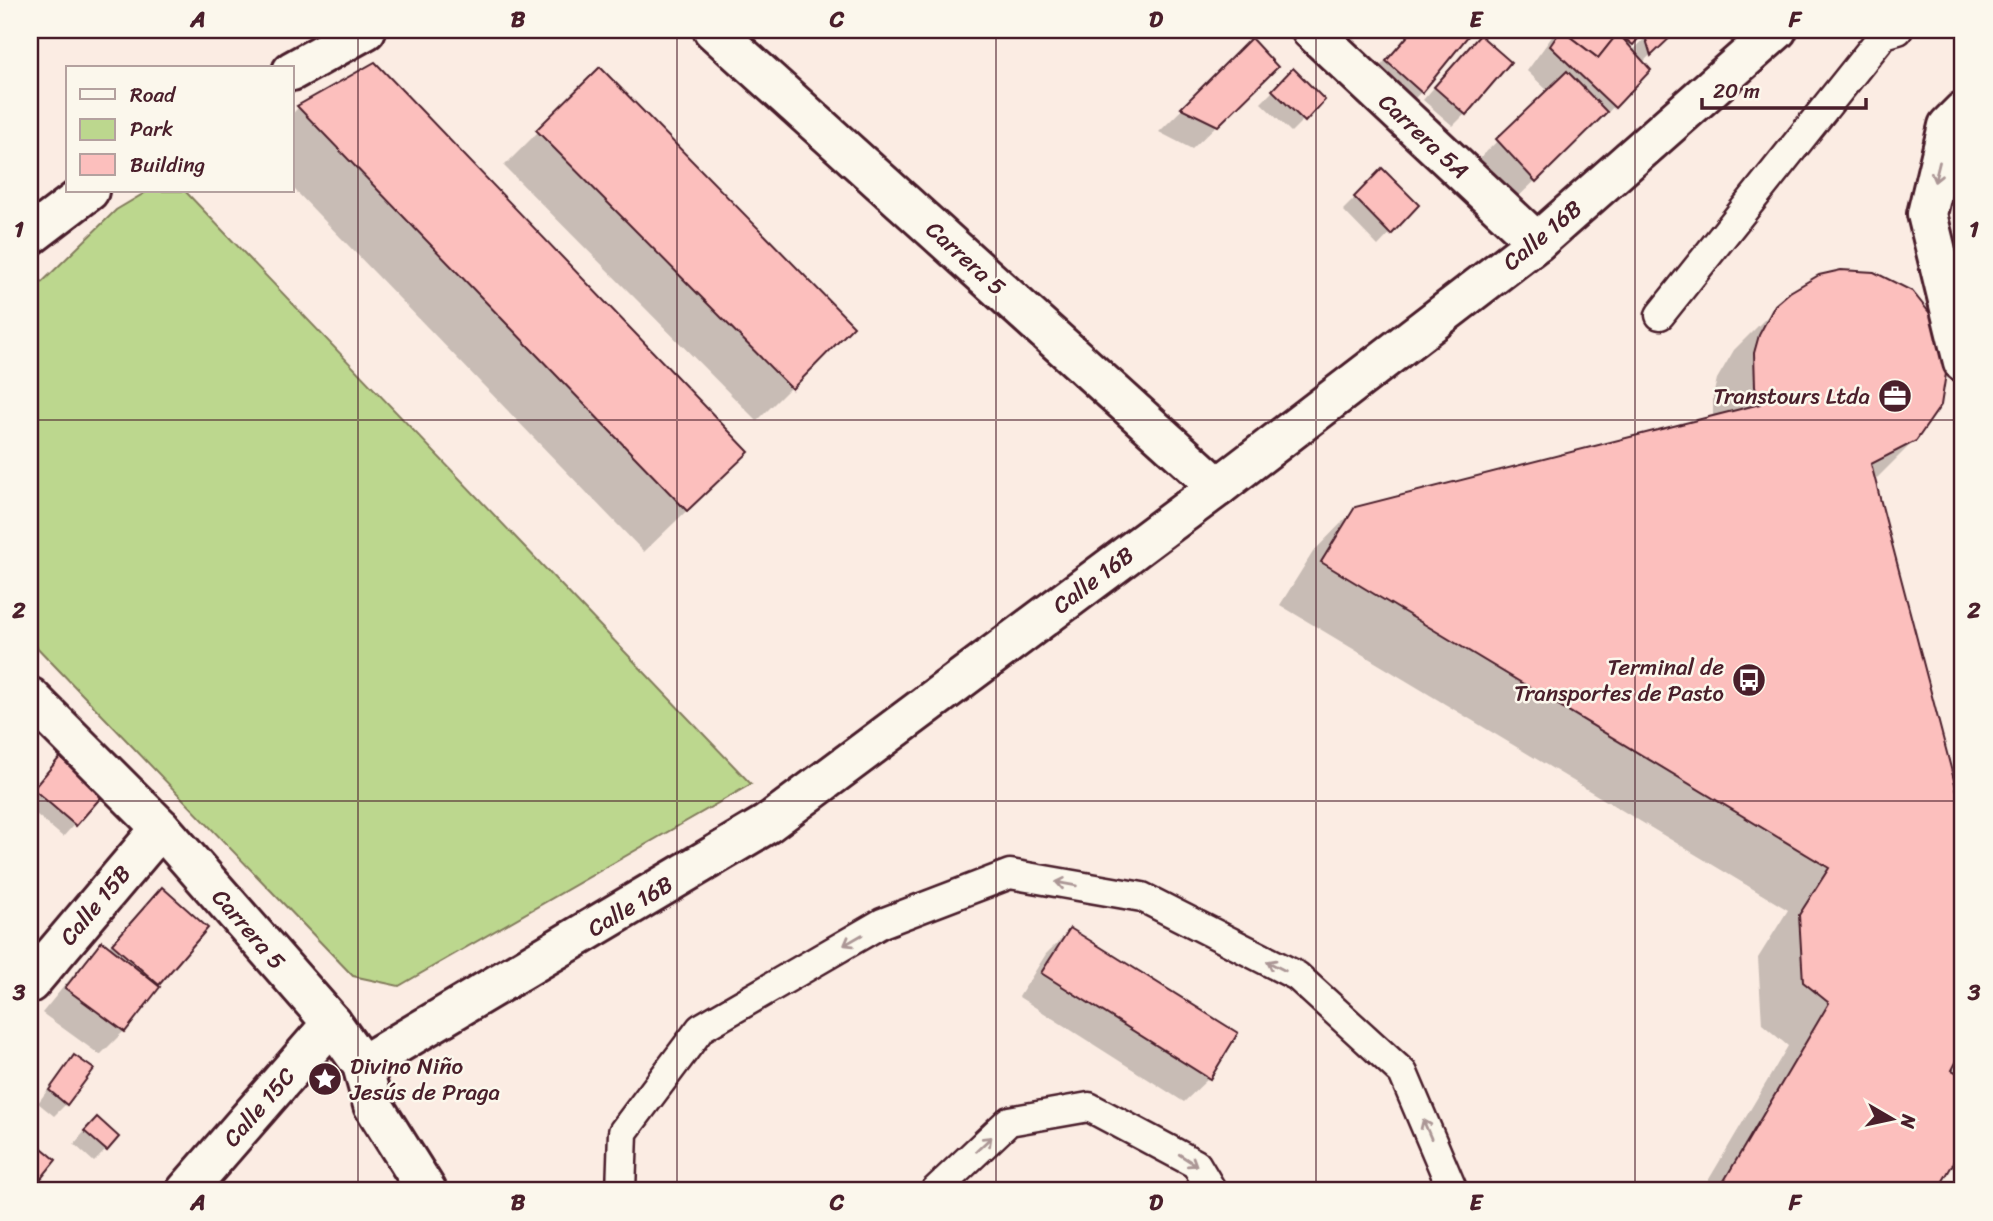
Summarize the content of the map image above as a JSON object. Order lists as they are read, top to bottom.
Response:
{
  "streets": {
    "street": [
      "Carrera 5A",
      "Calle 16B",
      "Carrera 5",
      "Calle 15B",
      "Calle 15C"
    ]
  },
  "crossings": [
    ["Carrera 5A", "Calle 16B"],
    ["Calle 16B", "Carrera 5"],
    ["Carrera 5", "Calle 15B"],
    ["Carrera 5", "Calle 15C"]
  ],
  "places": {
    "office": ["Transtours Ltda"],
    "bus stop": ["Terminal de Transportes de Pasto"],
    "place": ["Divino Niño Jesús de Praga"]
  },
  "legend": ["Road", "Park", "Building"],
  "scale_bar": "20 m",
  "north": "right",
  "grid": {
    "columns": [
      "A",
      "B",
      "C",
      "D",
      "E",
      "F"
    ],
    "rows": ["1", "2", "3"]
  }
}
